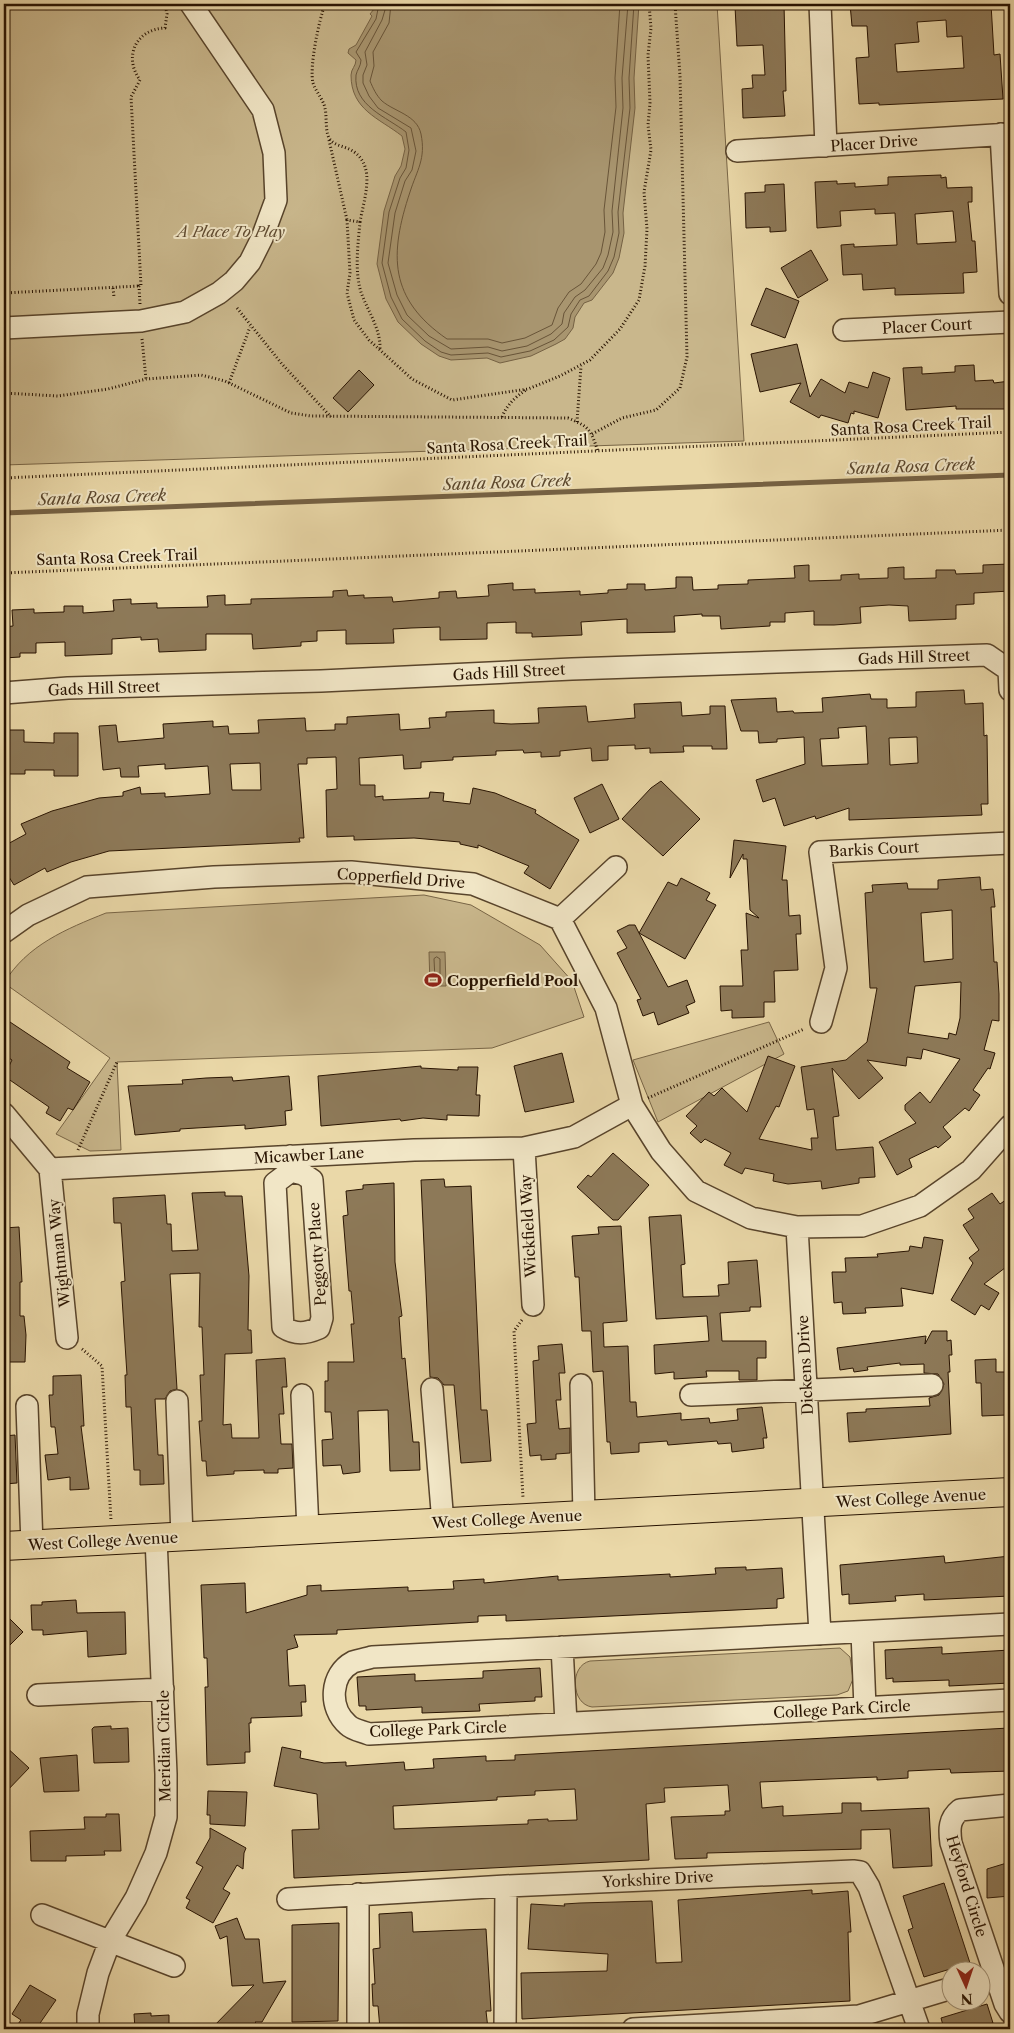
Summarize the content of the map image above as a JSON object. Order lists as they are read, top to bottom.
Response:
{
  "streets": {
    "main road": ["West College Avenue"],
    "street": [
      "Placer Drive",
      "Placer Court",
      "Gads Hill Street",
      "Barkis Court",
      "Copperfield Drive",
      "Micawber Lane",
      "Wickfield Way",
      "Wightman Way",
      "Peggotty Place",
      "Dickens Drive",
      "College Park Circle",
      "Meridian Circle",
      "Yorkshire Drive",
      "Heyford Circle"
    ],
    "path": ["Santa Rosa Creek Trail"]
  },
  "crossings": [
    ["Micawber Lane", "Wickfield Way"],
    ["Micawber Lane", "Wightman Way"],
    ["Micawber Lane", "Peggotty Place"],
    ["Dickens Drive", "West College Avenue"],
    ["West College Avenue", "Meridian Circle"]
  ],
  "water": ["Santa Rosa Creek"],
  "parks": ["A Place To Play"],
  "places": {
    "sports": ["Copperfield Pool"]
  },
  "north": "bottom"
}
